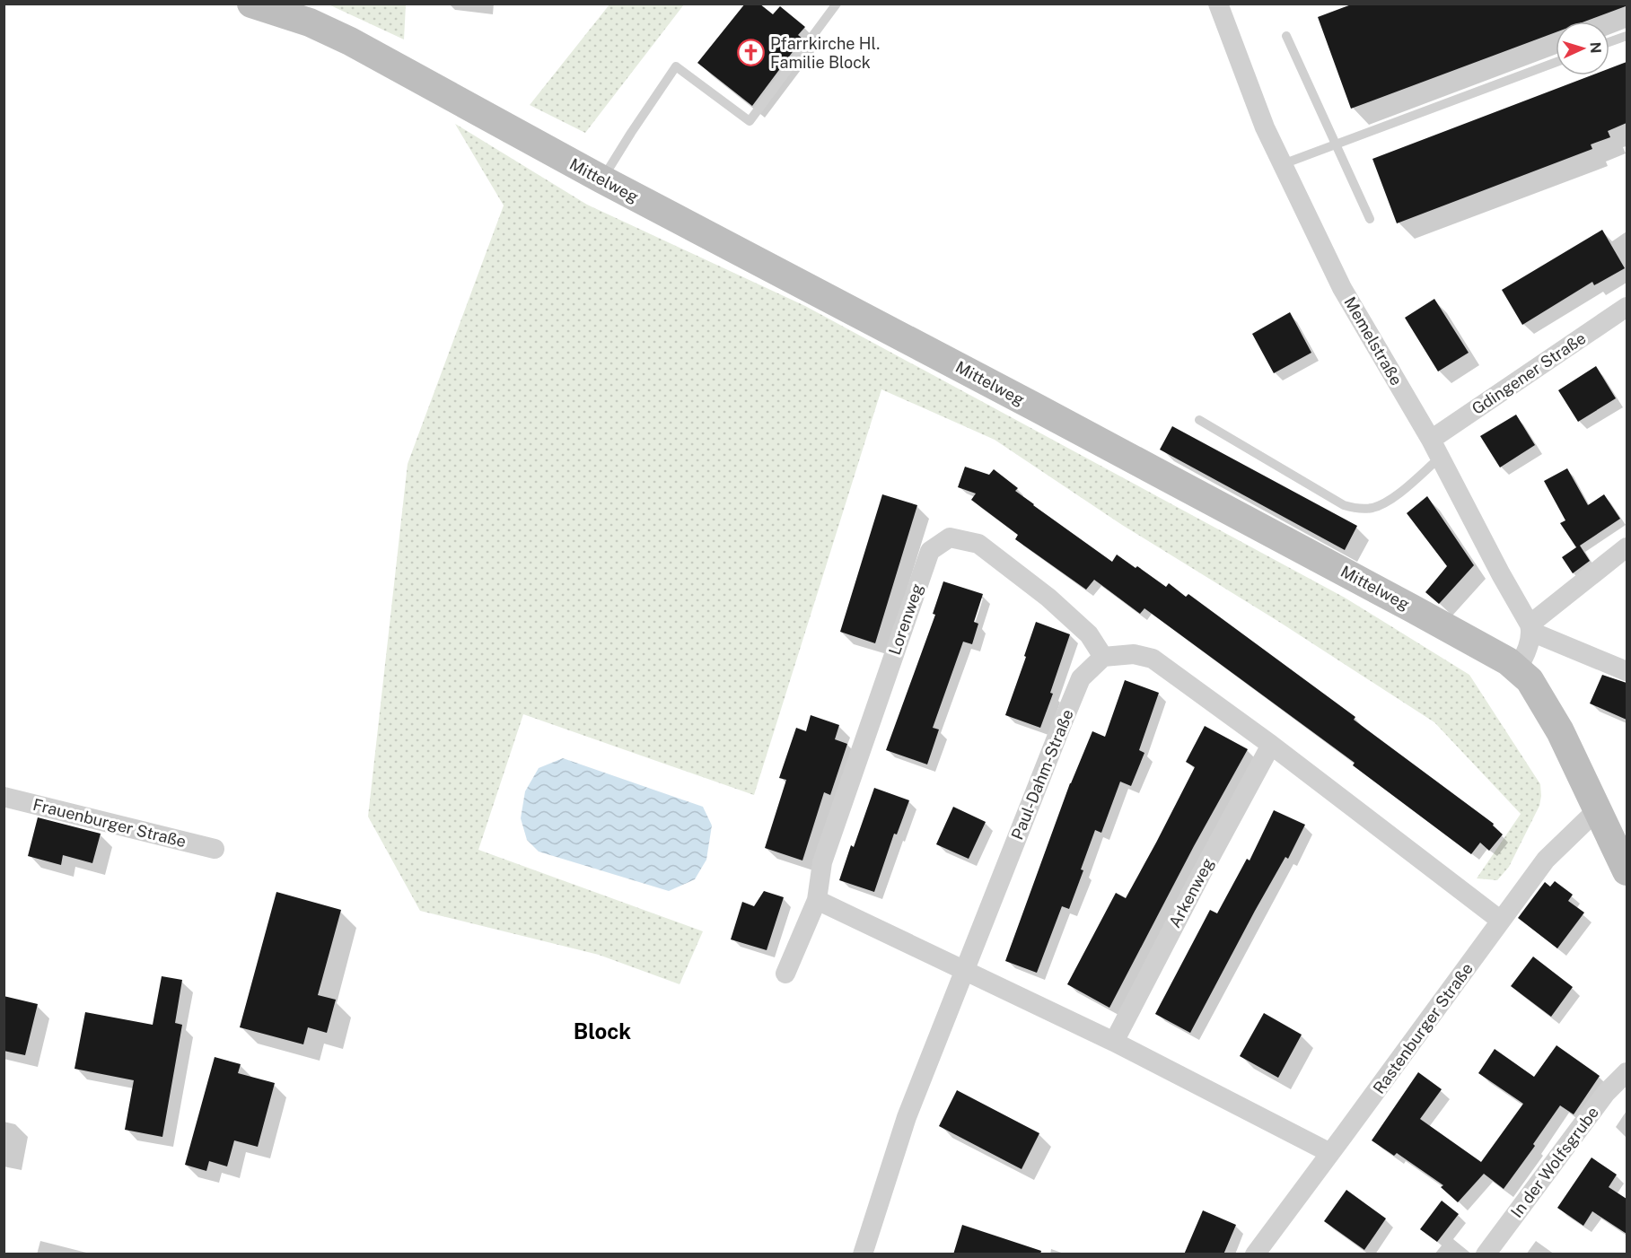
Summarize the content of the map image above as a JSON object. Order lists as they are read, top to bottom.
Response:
{
  "streets": {
    "main road": ["Mittelweg"],
    "street": [
      "Memelstraße",
      "Gdingener Straße",
      "Lorenweg",
      "Paul-Dahm-Straße",
      "Frauenburger Straße",
      "Arkenweg",
      "Rastenburger Straße",
      "In der Wolfsgrube"
    ]
  },
  "crossings": [
    ["Mittelweg", "Rastenburger Straße"],
    ["Memelstraße", "Gdingener Straße"],
    ["Lorenweg", "Paul-Dahm-Straße"]
  ],
  "districts": ["Block"],
  "places": {
    "church": ["Pfarrkirche Hl. Familie Block"]
  },
  "north": "right"
}
